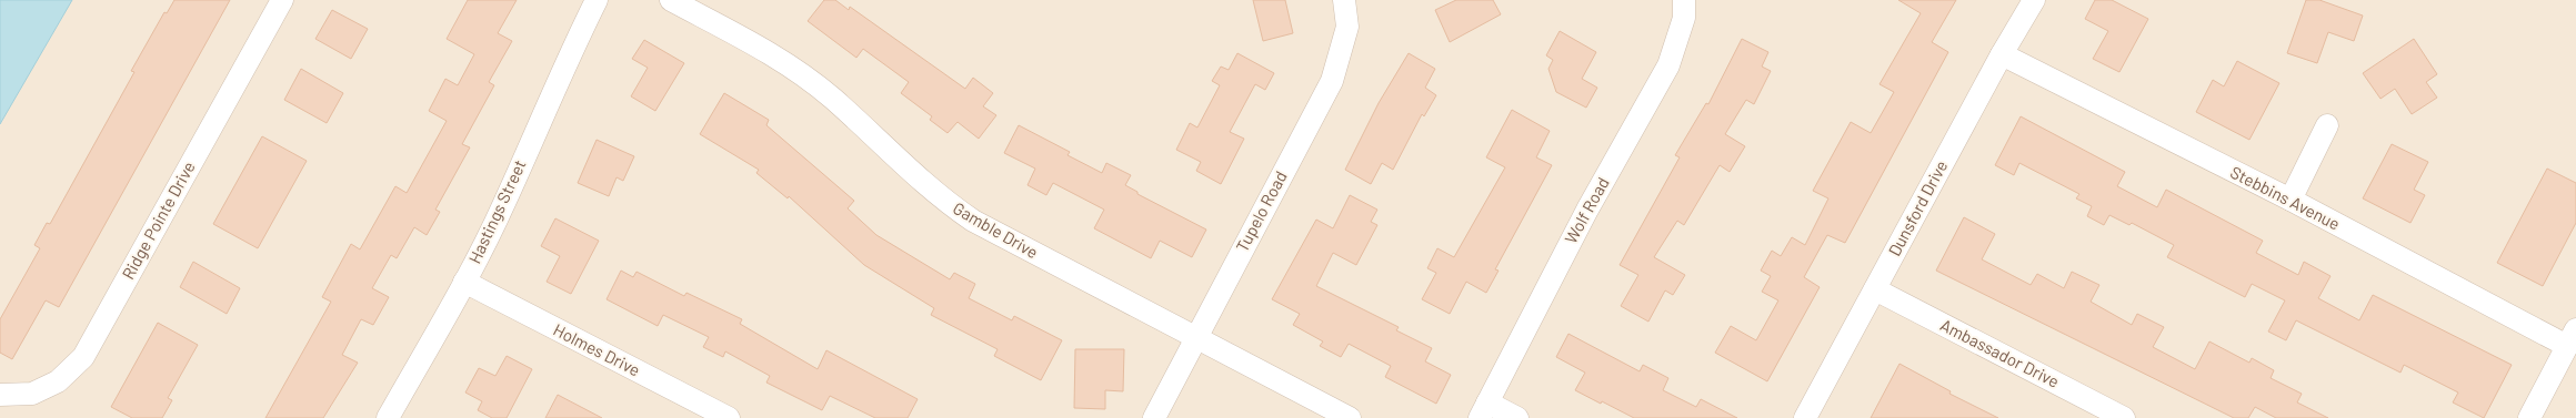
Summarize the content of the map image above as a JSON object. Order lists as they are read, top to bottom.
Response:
{
  "streets": {
    "street": [
      "Stebbins Avenue",
      "Dunsford Drive",
      "Wolf Road",
      "Hastings Street",
      "Tupelo Road",
      "Ridge Pointe Drive",
      "Gamble Drive",
      "Holmes Drive",
      "Ambassador Drive"
    ]
  },
  "crossings": [
    ["Stebbins Avenue", "Dunsford Drive"],
    ["Dunsford Drive", "Ambassador Drive"],
    ["Hastings Street", "Holmes Drive"],
    ["Tupelo Road", "Gamble Drive"]
  ]
}
